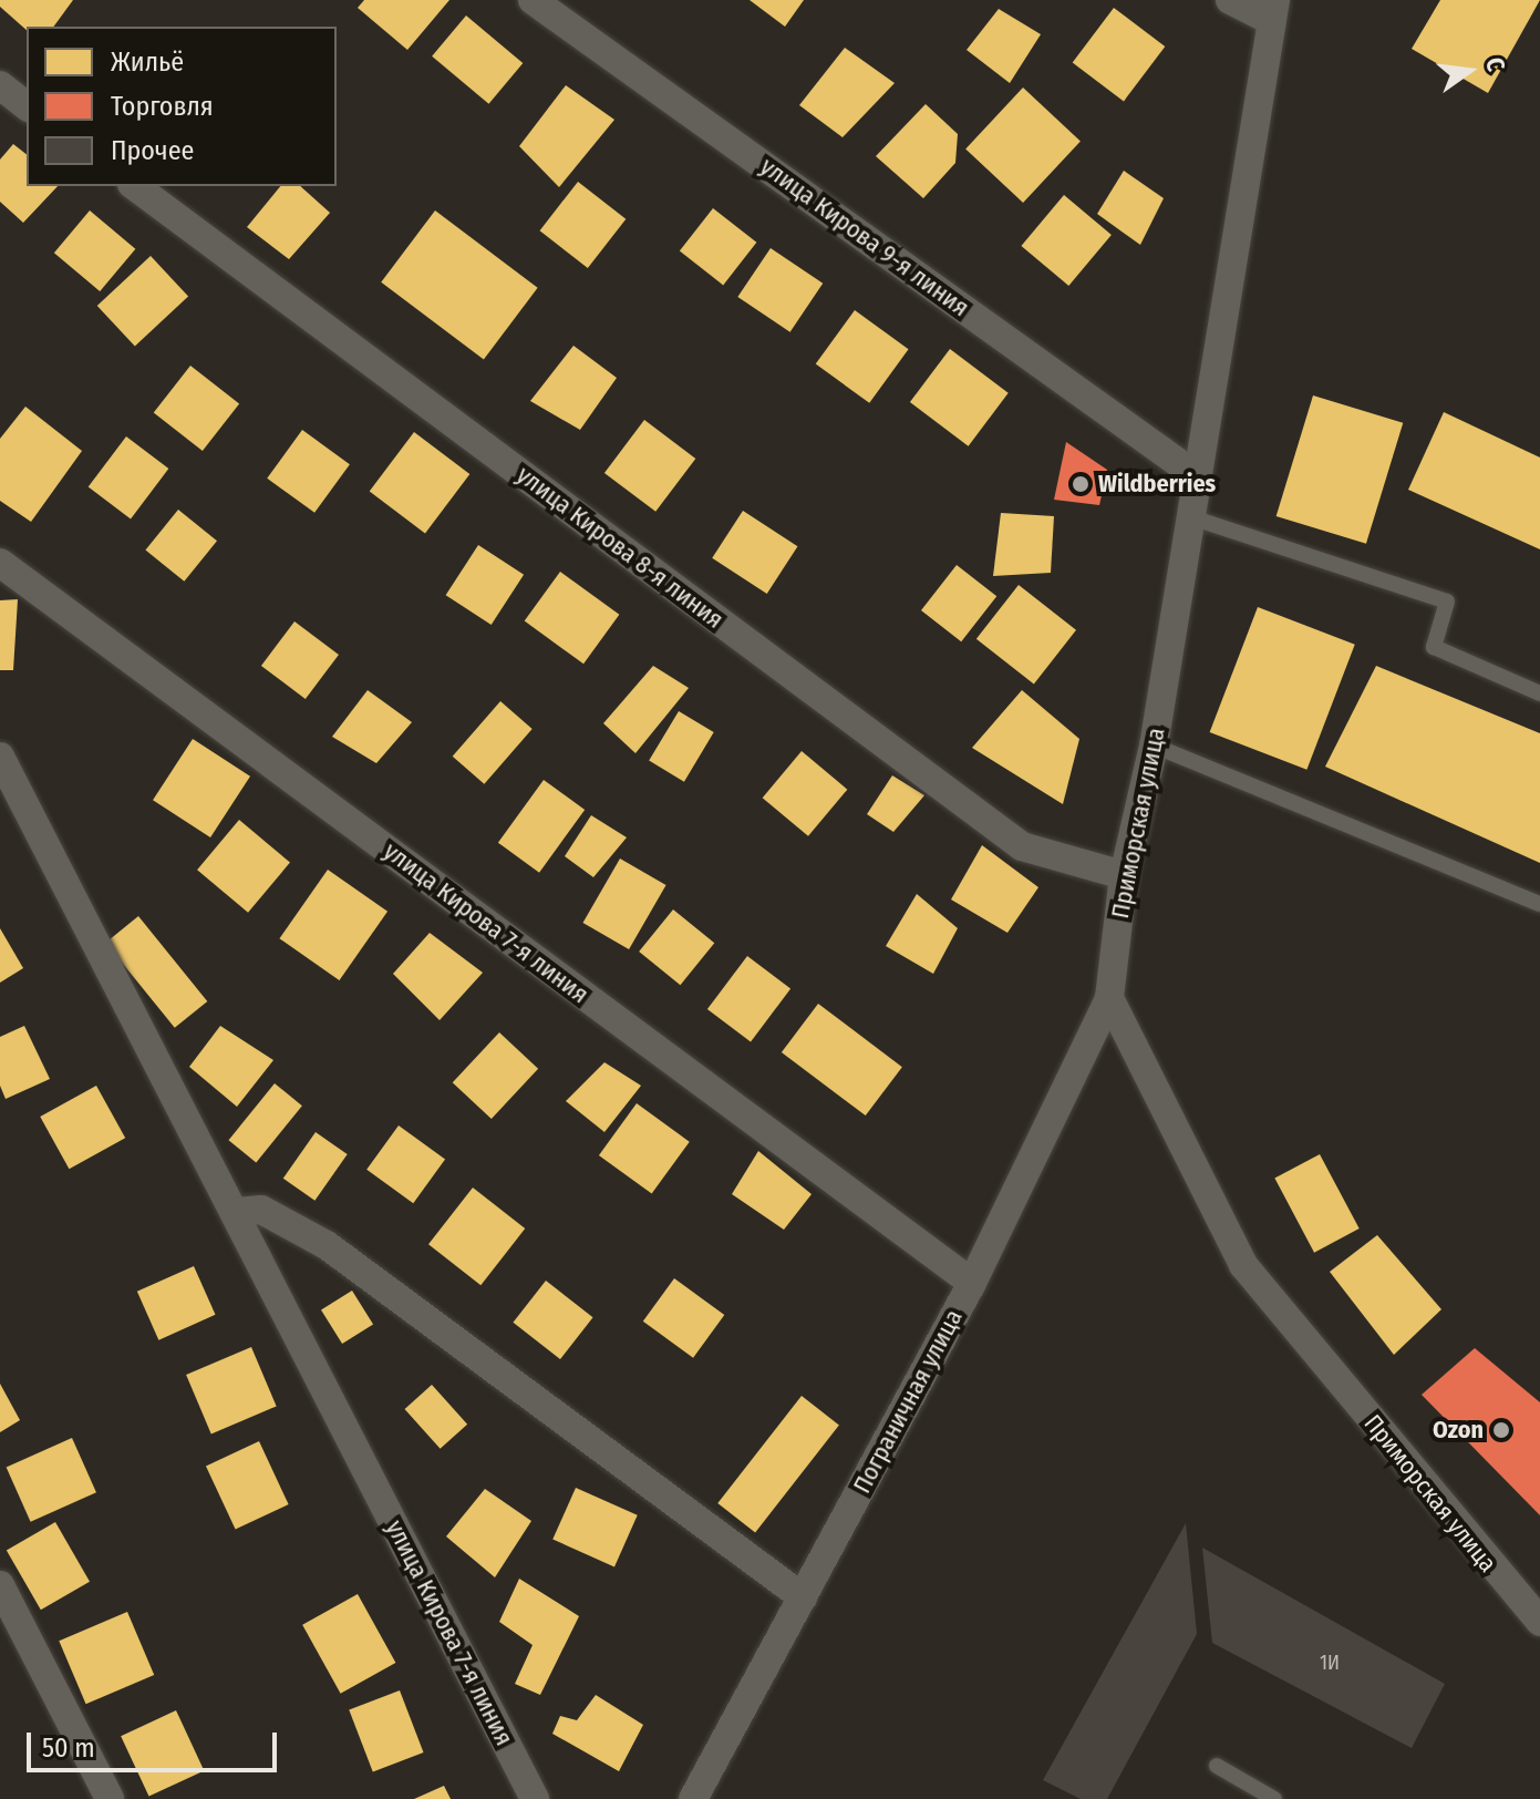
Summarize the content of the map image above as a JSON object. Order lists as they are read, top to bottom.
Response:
{
  "streets": {
    "street": [
      "улица Кирова 9-я линия",
      "улица Кирова 8-я линия",
      "Приморская улица",
      "улица Кирова 7-я линия",
      "Пограничная улица"
    ]
  },
  "crossings": [
    ["улица Кирова 9-я линия", "Приморская улица"],
    ["улица Кирова 8-я линия", "Приморская улица"],
    ["Приморская улица", "Пограничная улица"],
    ["улица Кирова 7-я линия", "Пограничная улица"]
  ],
  "places": ["Wildberries", "Ozon"],
  "house_numbers": ["1И"],
  "legend": ["Жильё", "Торговля", "Прочее"],
  "scale_bar": "50 m",
  "north": "right"
}
